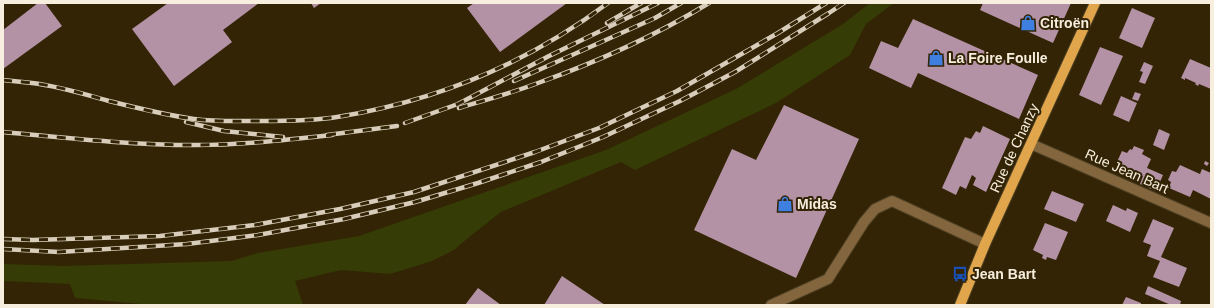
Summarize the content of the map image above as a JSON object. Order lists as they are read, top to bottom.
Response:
{
  "streets": {
    "main road": ["Rue de Chanzy"],
    "street": ["Rue Jean Bart"]
  },
  "crossings": [
    ["Rue de Chanzy", "Rue Jean Bart"]
  ],
  "places": {
    "shop": ["Citroën", "La Foire Foulle", "Midas"],
    "bus stop": ["Jean Bart"]
  }
}
